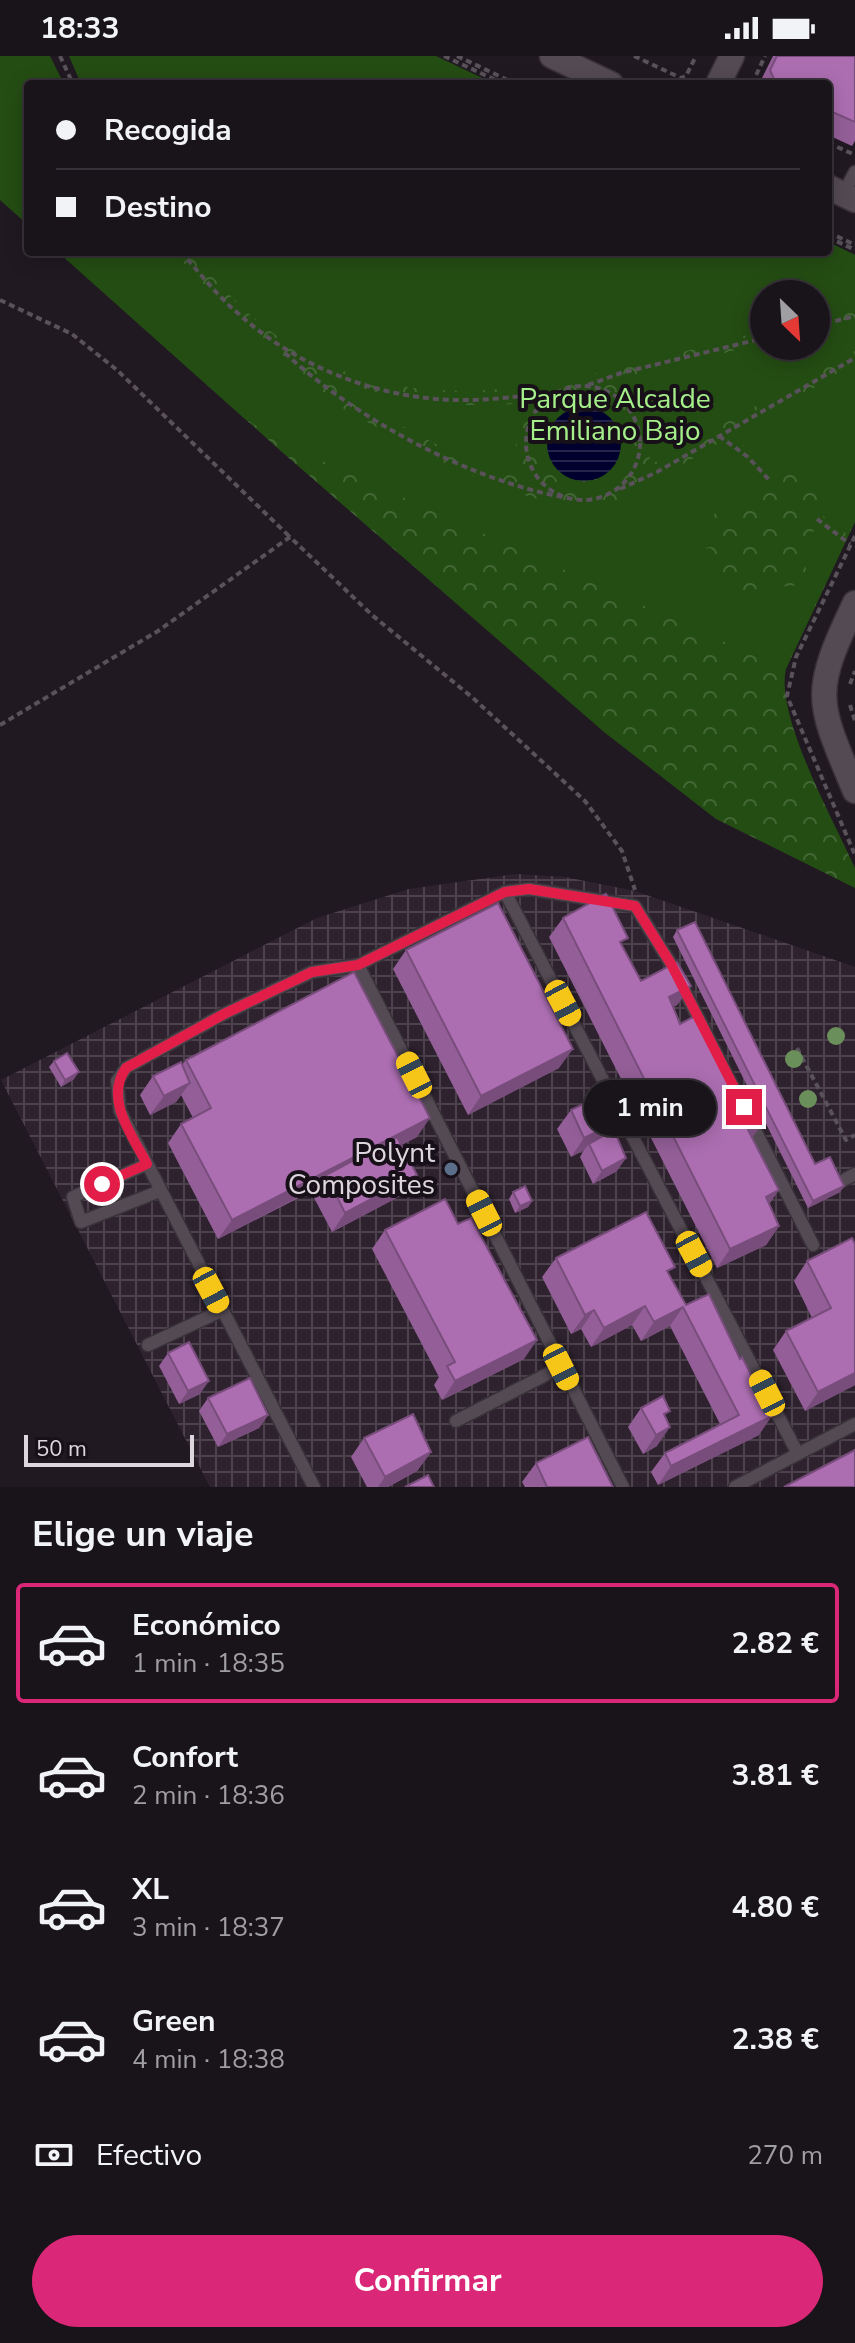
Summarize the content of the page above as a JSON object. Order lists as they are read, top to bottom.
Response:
{
  "parks": ["Parque Alcalde Emiliano Bajo"],
  "places": ["Polynt Composites"],
  "scale_bar": "50 m",
  "north": "bottom right",
  "page": {
    "status": "18:33",
    "banner": ["Recogida", "Destino"],
    "bubble": "1 min",
    "scale": "50 m",
    "heading": "Elige un viaje",
    "list": [
      {
        "name": "Económico",
        "note": "1 min · 18:35",
        "value": "2.82 €"
      },
      {
        "name": "Confort",
        "note": "2 min · 18:36",
        "value": "3.81 €"
      },
      {
        "name": "XL",
        "note": "3 min · 18:37",
        "value": "4.80 €"
      },
      {
        "name": "Green",
        "note": "4 min · 18:38",
        "value": "2.38 €"
      }
    ],
    "pay": ["Efectivo", "270 m"],
    "buttons": "Confirmar"
  }
}
